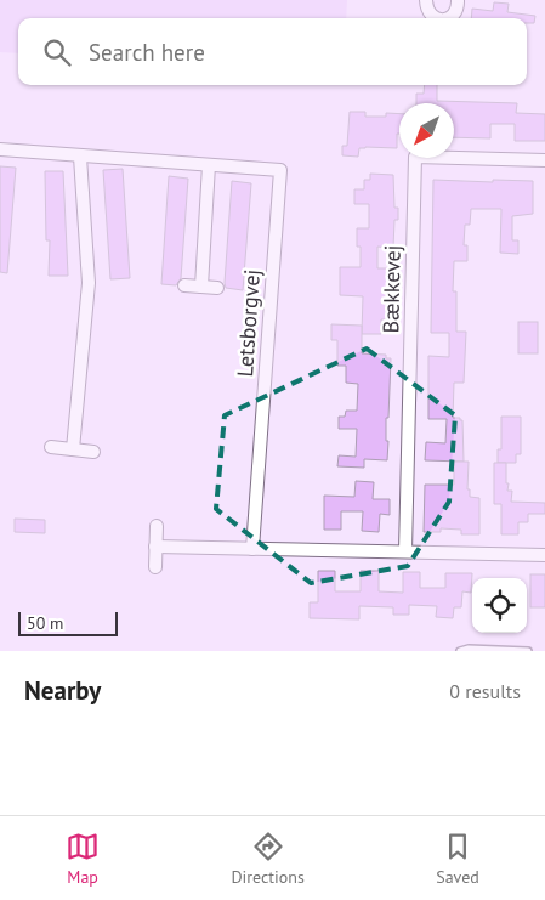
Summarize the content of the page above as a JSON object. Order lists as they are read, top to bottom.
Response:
{
  "streets": {
    "street": ["Bækkevej", "Letsborgvej"]
  },
  "scale_bar": "50 m",
  "north": "bottom left",
  "page": {
    "search": "Search here",
    "scale": "50 m",
    "heading": ["Nearby", "0 results"],
    "nav": ["Map", "Directions", "Saved"]
  }
}
